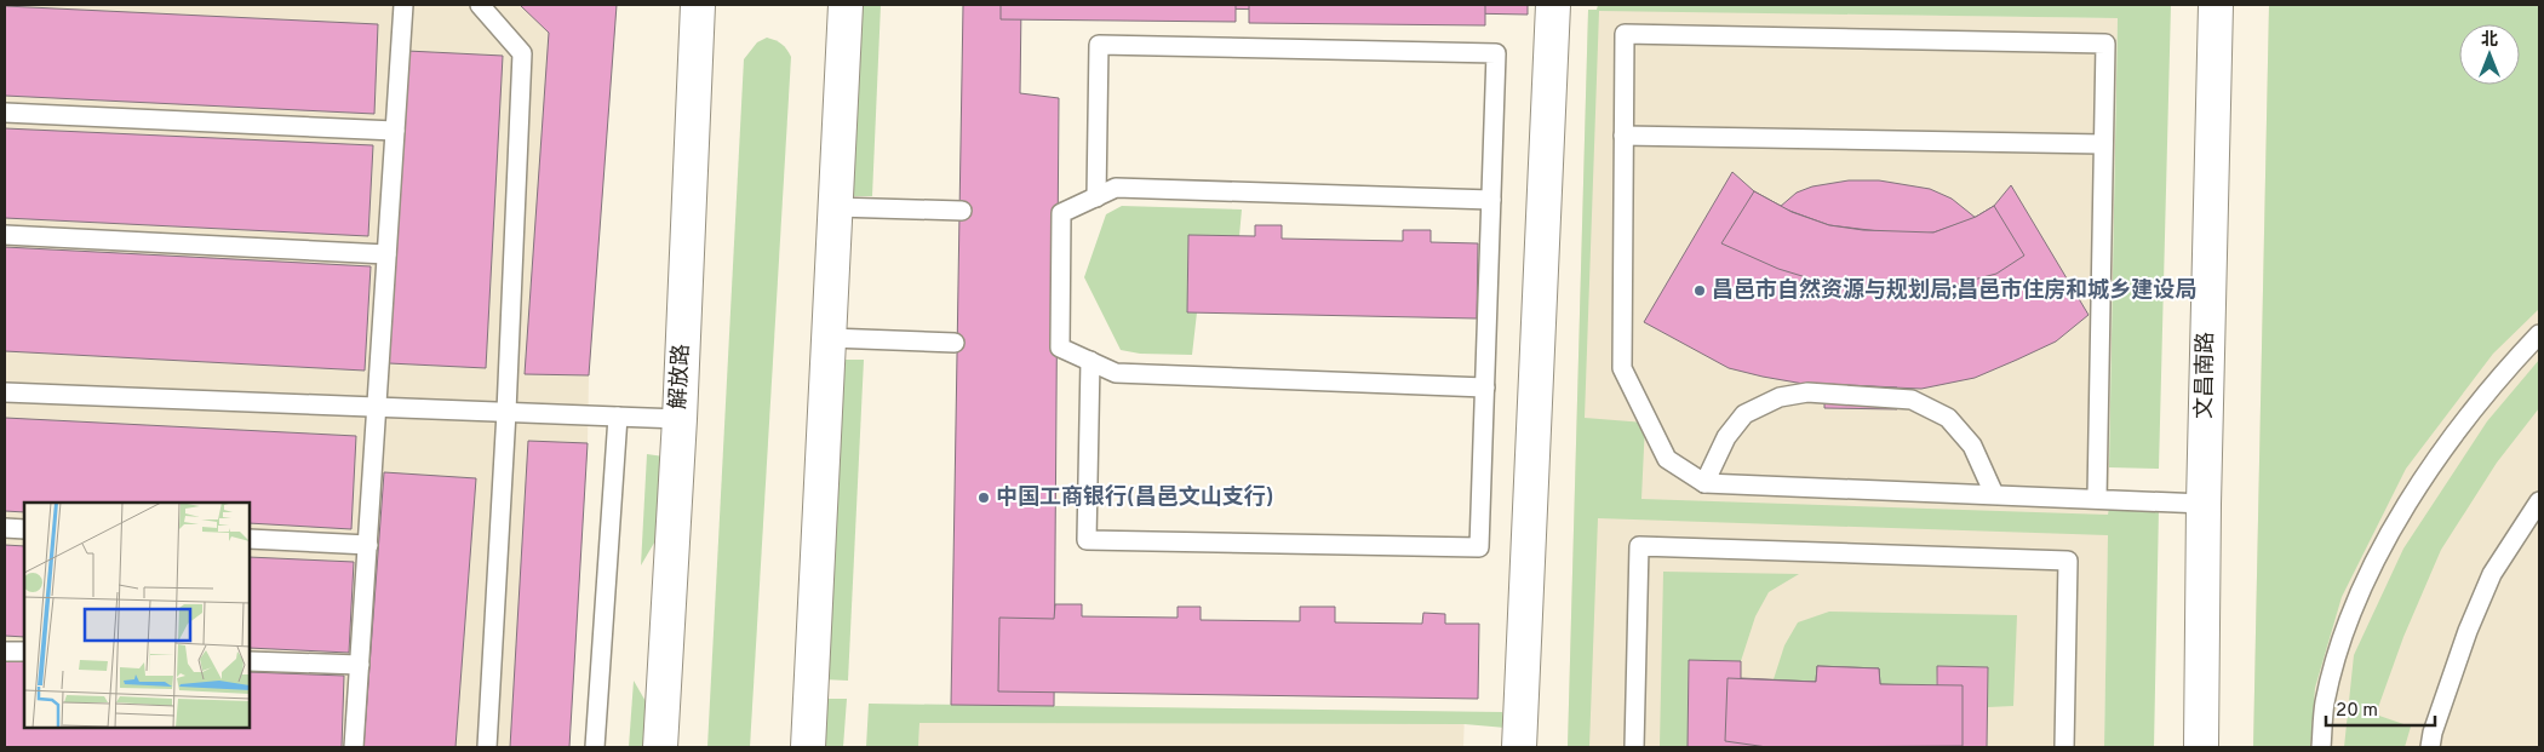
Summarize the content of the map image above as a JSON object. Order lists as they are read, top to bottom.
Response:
{
  "streets": {
    "street": ["文昌南路", "解放路"]
  },
  "places": ["昌邑市自然资源与规划局;昌邑市住房和城乡建设局", "中国工商银行(昌邑文山支行)"],
  "scale_bar": "20 m",
  "north": "top"
}
